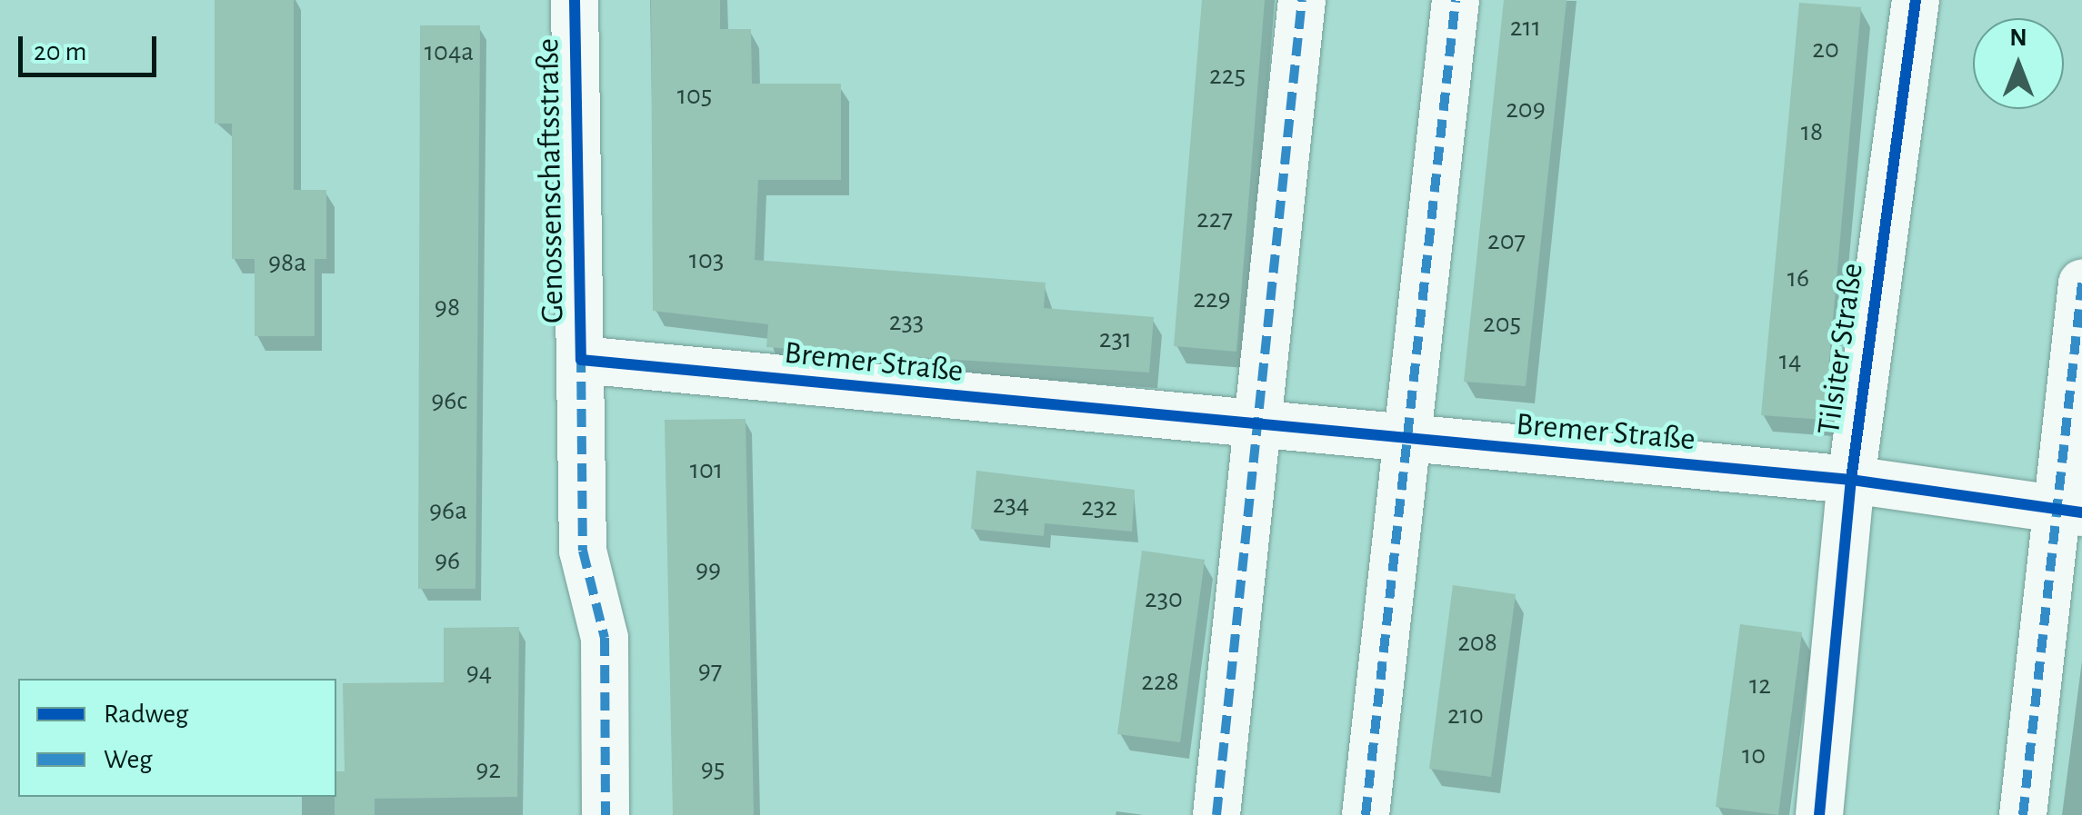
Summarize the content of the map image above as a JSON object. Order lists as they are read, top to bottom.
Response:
{
  "streets": {
    "street": ["Genossenschaftsstraße", "Tilsiter Straße", "Bremer Straße"]
  },
  "crossings": [
    ["Genossenschaftsstraße", "Bremer Straße"],
    ["Tilsiter Straße", "Bremer Straße"]
  ],
  "house_numbers": [
    "211",
    "20",
    "104a",
    "225",
    "105",
    "209",
    "18",
    "227",
    "207",
    "103",
    "98a",
    "16",
    "229",
    "98",
    "233",
    "205",
    "231",
    "14",
    "96c",
    "101",
    "234",
    "232",
    "96a",
    "96",
    "99",
    "230",
    "208",
    "97",
    "94",
    "228",
    "12",
    "210",
    "10",
    "95",
    "92"
  ],
  "legend": ["Radweg", "Weg"],
  "scale_bar": "20 m",
  "north": "top"
}
